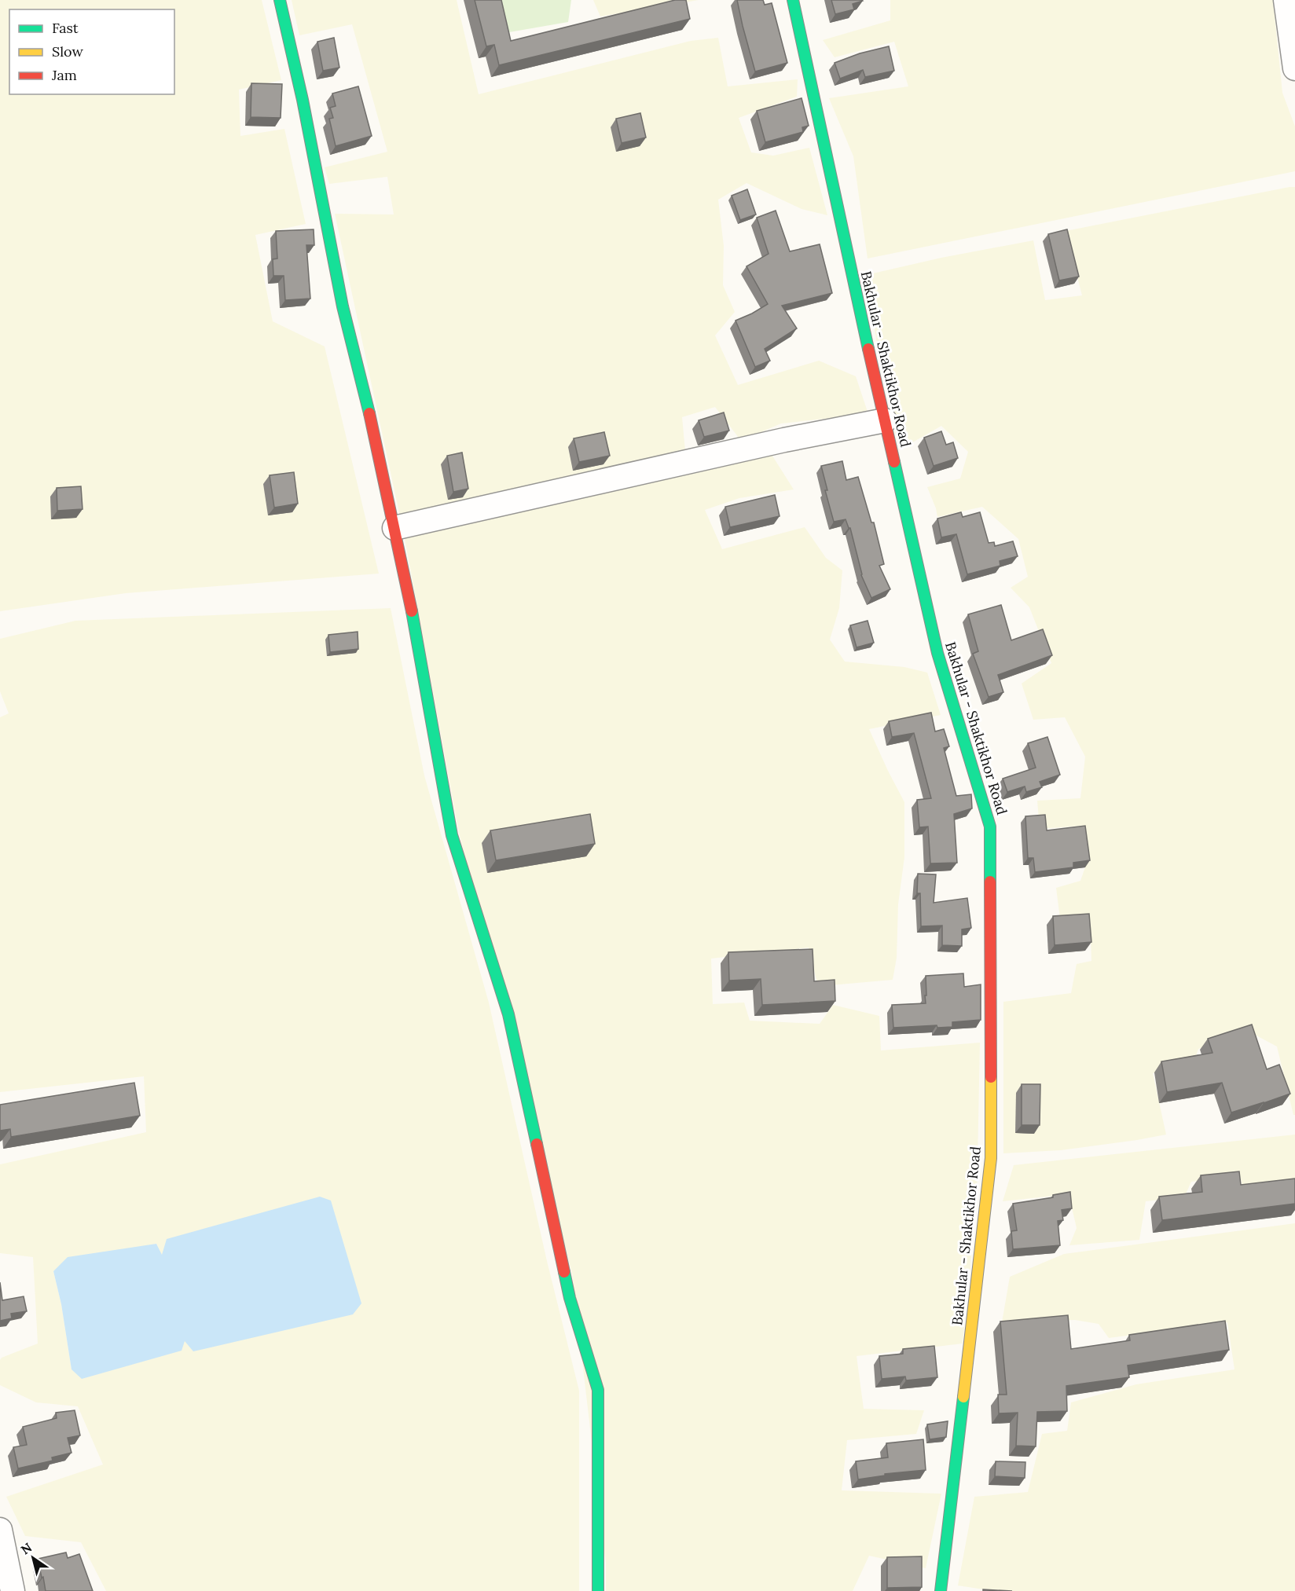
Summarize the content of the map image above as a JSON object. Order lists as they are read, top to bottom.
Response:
{
  "streets": {
    "street": ["Bakhular - Shaktikhor Road"]
  },
  "legend": ["Fast", "Slow", "Jam"],
  "north": "top left"
}
